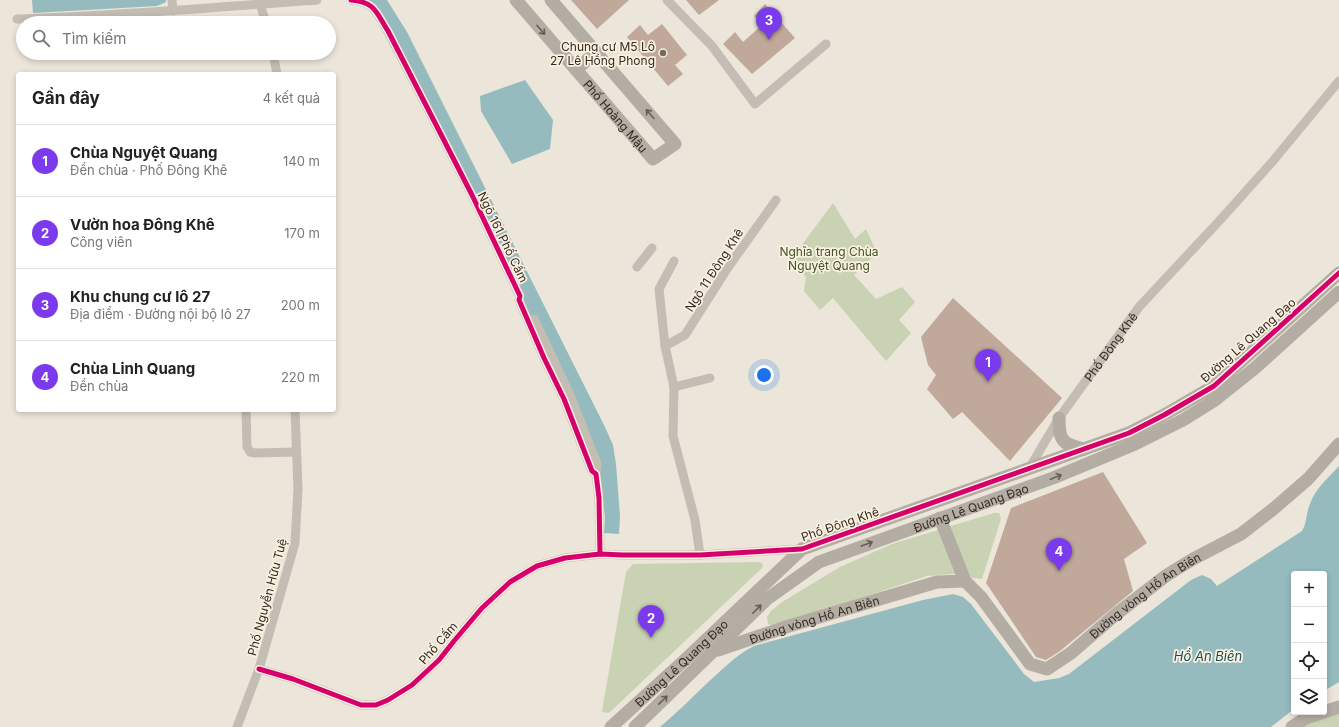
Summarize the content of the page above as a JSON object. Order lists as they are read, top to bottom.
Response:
{
  "streets": {
    "street": [
      "Phố Hoàng Mậu",
      "Ngõ 161 Phố Cấm",
      "Ngõ 11 Đông Khê",
      "Đường Lê Quang Đạo",
      "Phố Đông Khê",
      "Đường vòng Hồ An Biên",
      "Phố Nguyễn Hữu Tuệ",
      "Phố Cấm"
    ]
  },
  "crossings": [
    ["Ngõ 161 Phố Cấm", "Phố Cấm"],
    ["Đường Lê Quang Đạo", "Phố Đông Khê"],
    ["Đường Lê Quang Đạo", "Đường vòng Hồ An Biên"],
    ["Phố Đông Khê", "Phố Cấm"],
    ["Phố Nguyễn Hữu Tuệ", "Phố Cấm"]
  ],
  "water": ["Hồ An Biên"],
  "parks": ["Nghĩa trang Chùa Nguyệt Quang"],
  "places": ["Chung cư M5 Lô 27 Lê Hồng Phong"],
  "page": {
    "pins": [
      "3",
      "1",
      "4",
      "2"
    ],
    "search": "Tìm kiếm",
    "heading": ["Gần đây", "4 kết quả"],
    "list": [
      {
        "mark": "1",
        "name": "Chùa Nguyệt Quang",
        "note": "Đền chùa · Phố Đông Khê",
        "value": "140 m"
      },
      {
        "mark": "2",
        "name": "Vườn hoa Đông Khê",
        "note": "Công viên",
        "value": "170 m"
      },
      {
        "mark": "3",
        "name": "Khu chung cư lô 27",
        "note": "Địa điểm · Đường nội bộ lô 27",
        "value": "200 m"
      },
      {
        "mark": "4",
        "name": "Chùa Linh Quang",
        "note": "Đền chùa",
        "value": "220 m"
      }
    ],
    "map_buttons": ["+", "−"]
  }
}
